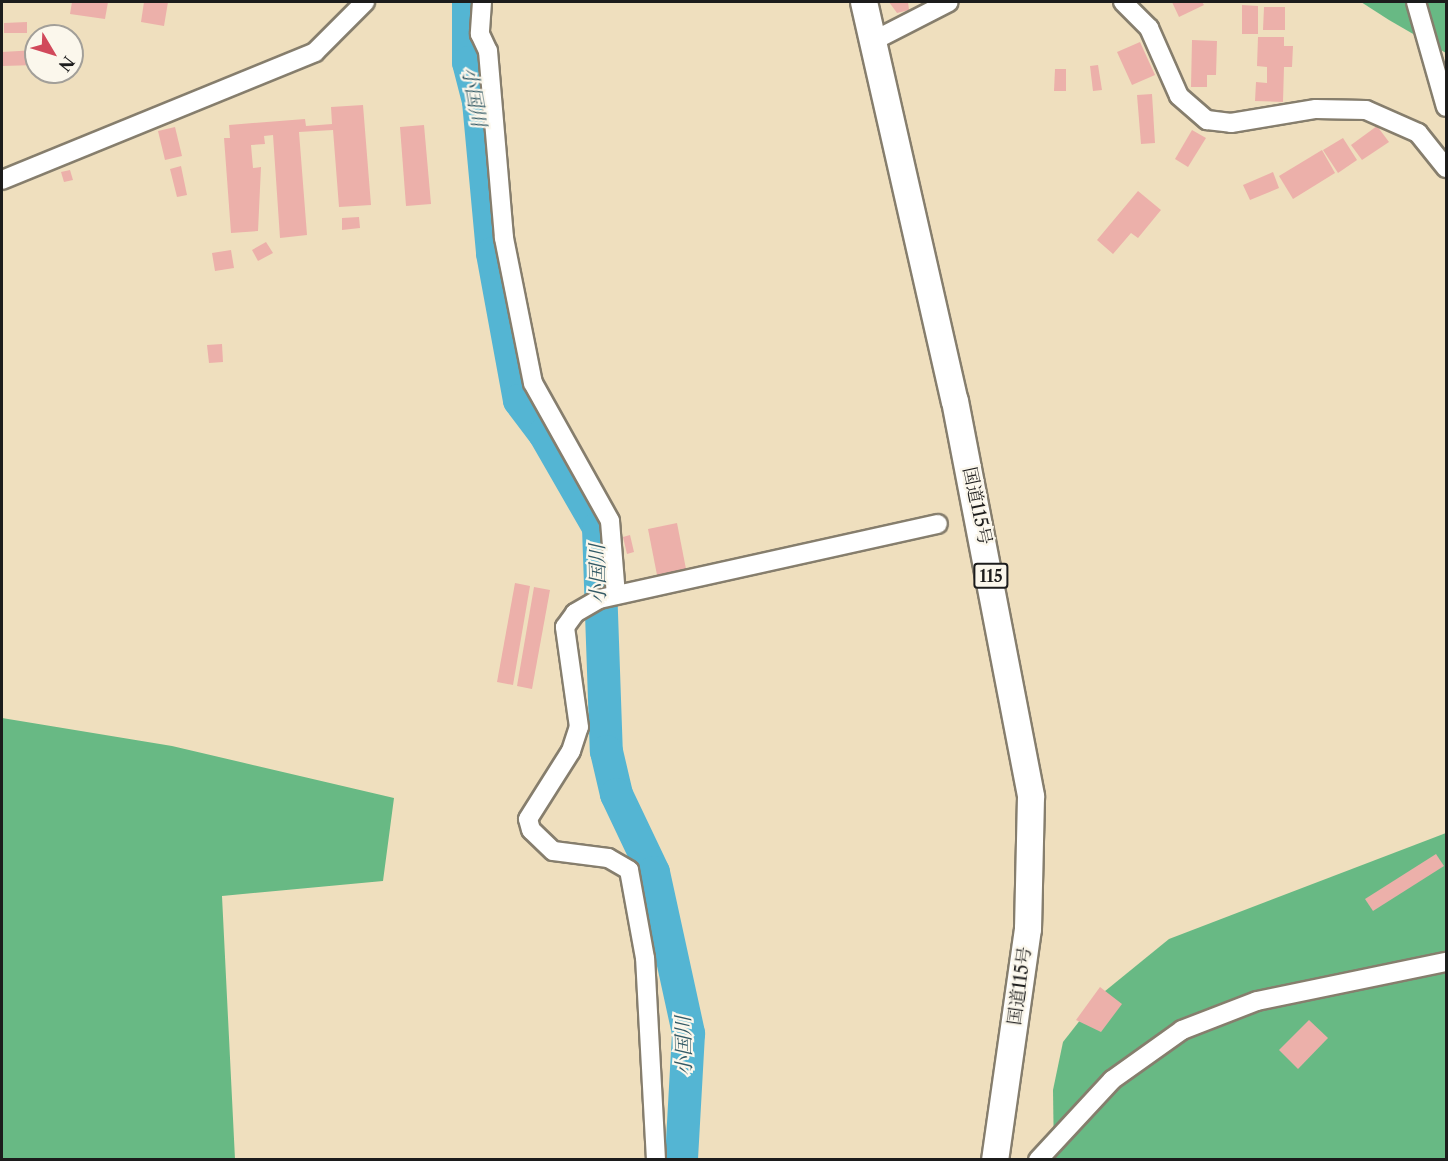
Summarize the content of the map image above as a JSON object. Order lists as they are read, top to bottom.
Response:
{
  "streets": {
    "highway": ["国道115号", "115"]
  },
  "water": ["小国川"],
  "north": "bottom right"
}
